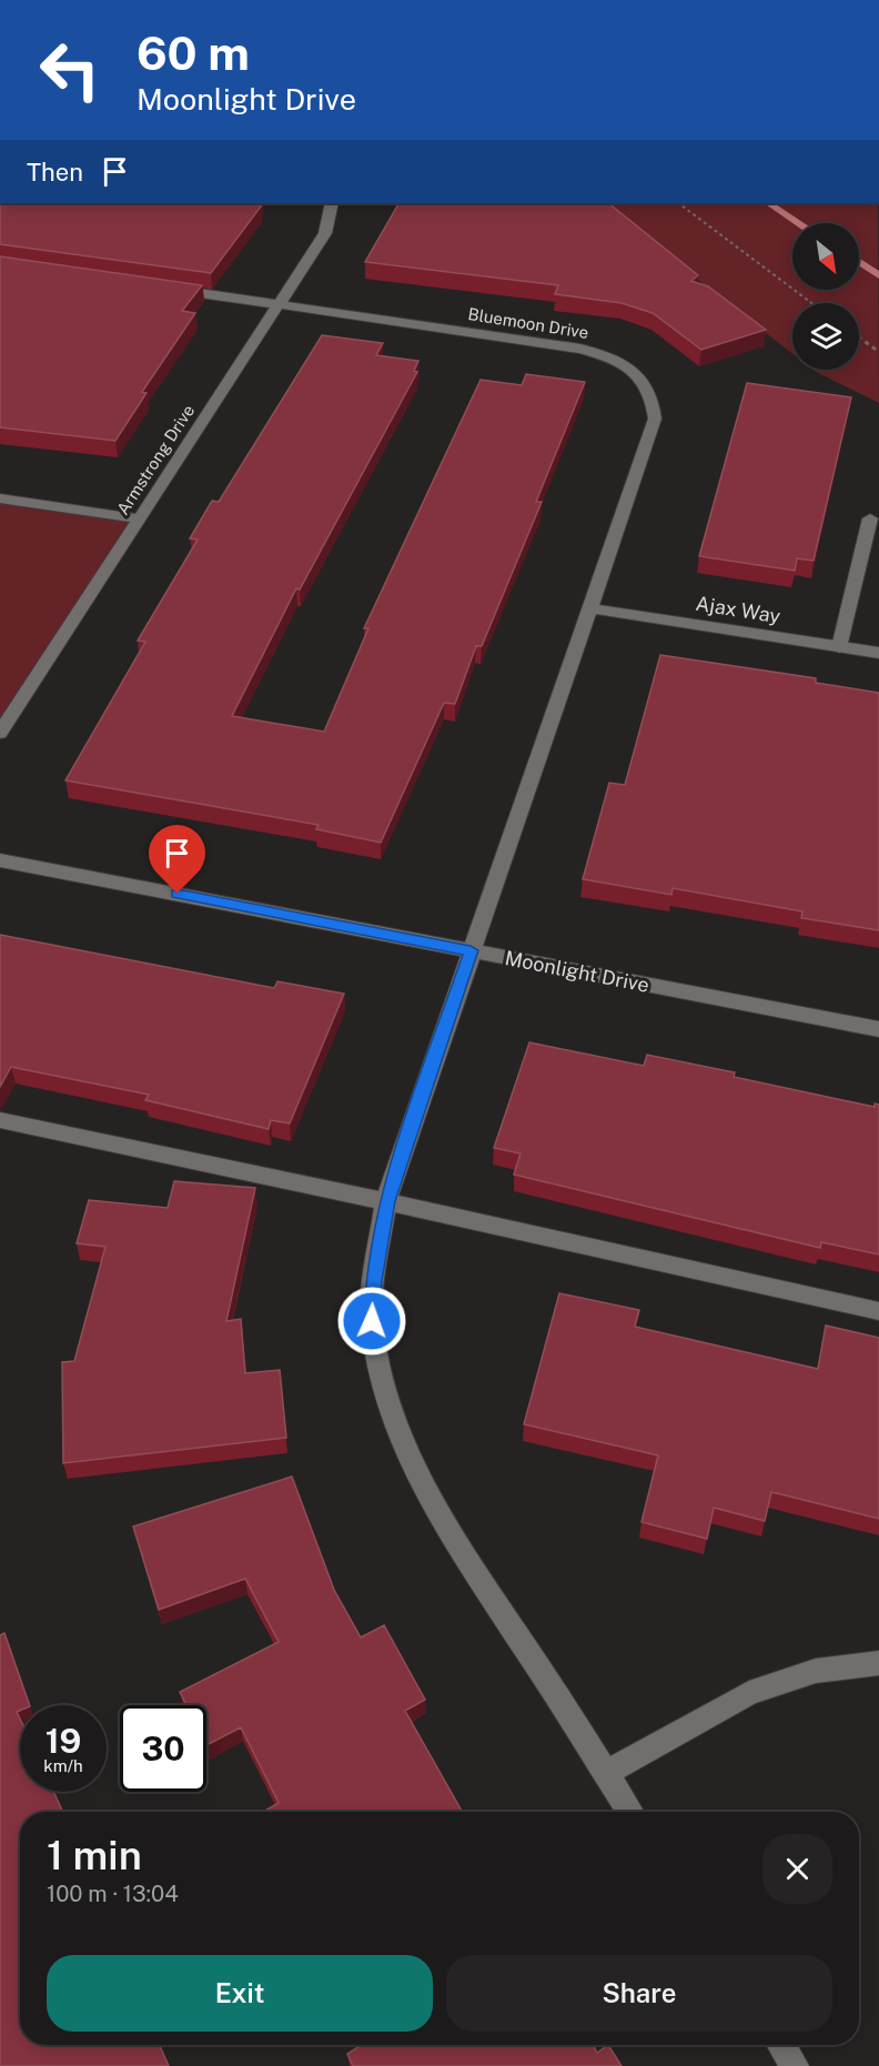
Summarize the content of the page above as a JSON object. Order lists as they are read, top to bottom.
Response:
{
  "streets": {
    "street": [
      "Bluemoon Drive",
      "Armstrong Drive",
      "Ajax Way",
      "Moonlight Drive"
    ]
  },
  "crossings": [
    ["Bluemoon Drive", "Armstrong Drive"],
    ["Bluemoon Drive", "Ajax Way"],
    ["Bluemoon Drive", "Moonlight Drive"]
  ],
  "north": "bottom right",
  "page": {
    "turn": ["60 m", "Moonlight Drive"],
    "then": "Then",
    "speed": "19 km/h",
    "limit": "30",
    "heading": ["1 min", "100 m · 13:04"],
    "buttons": ["Exit", "Share"]
  }
}
